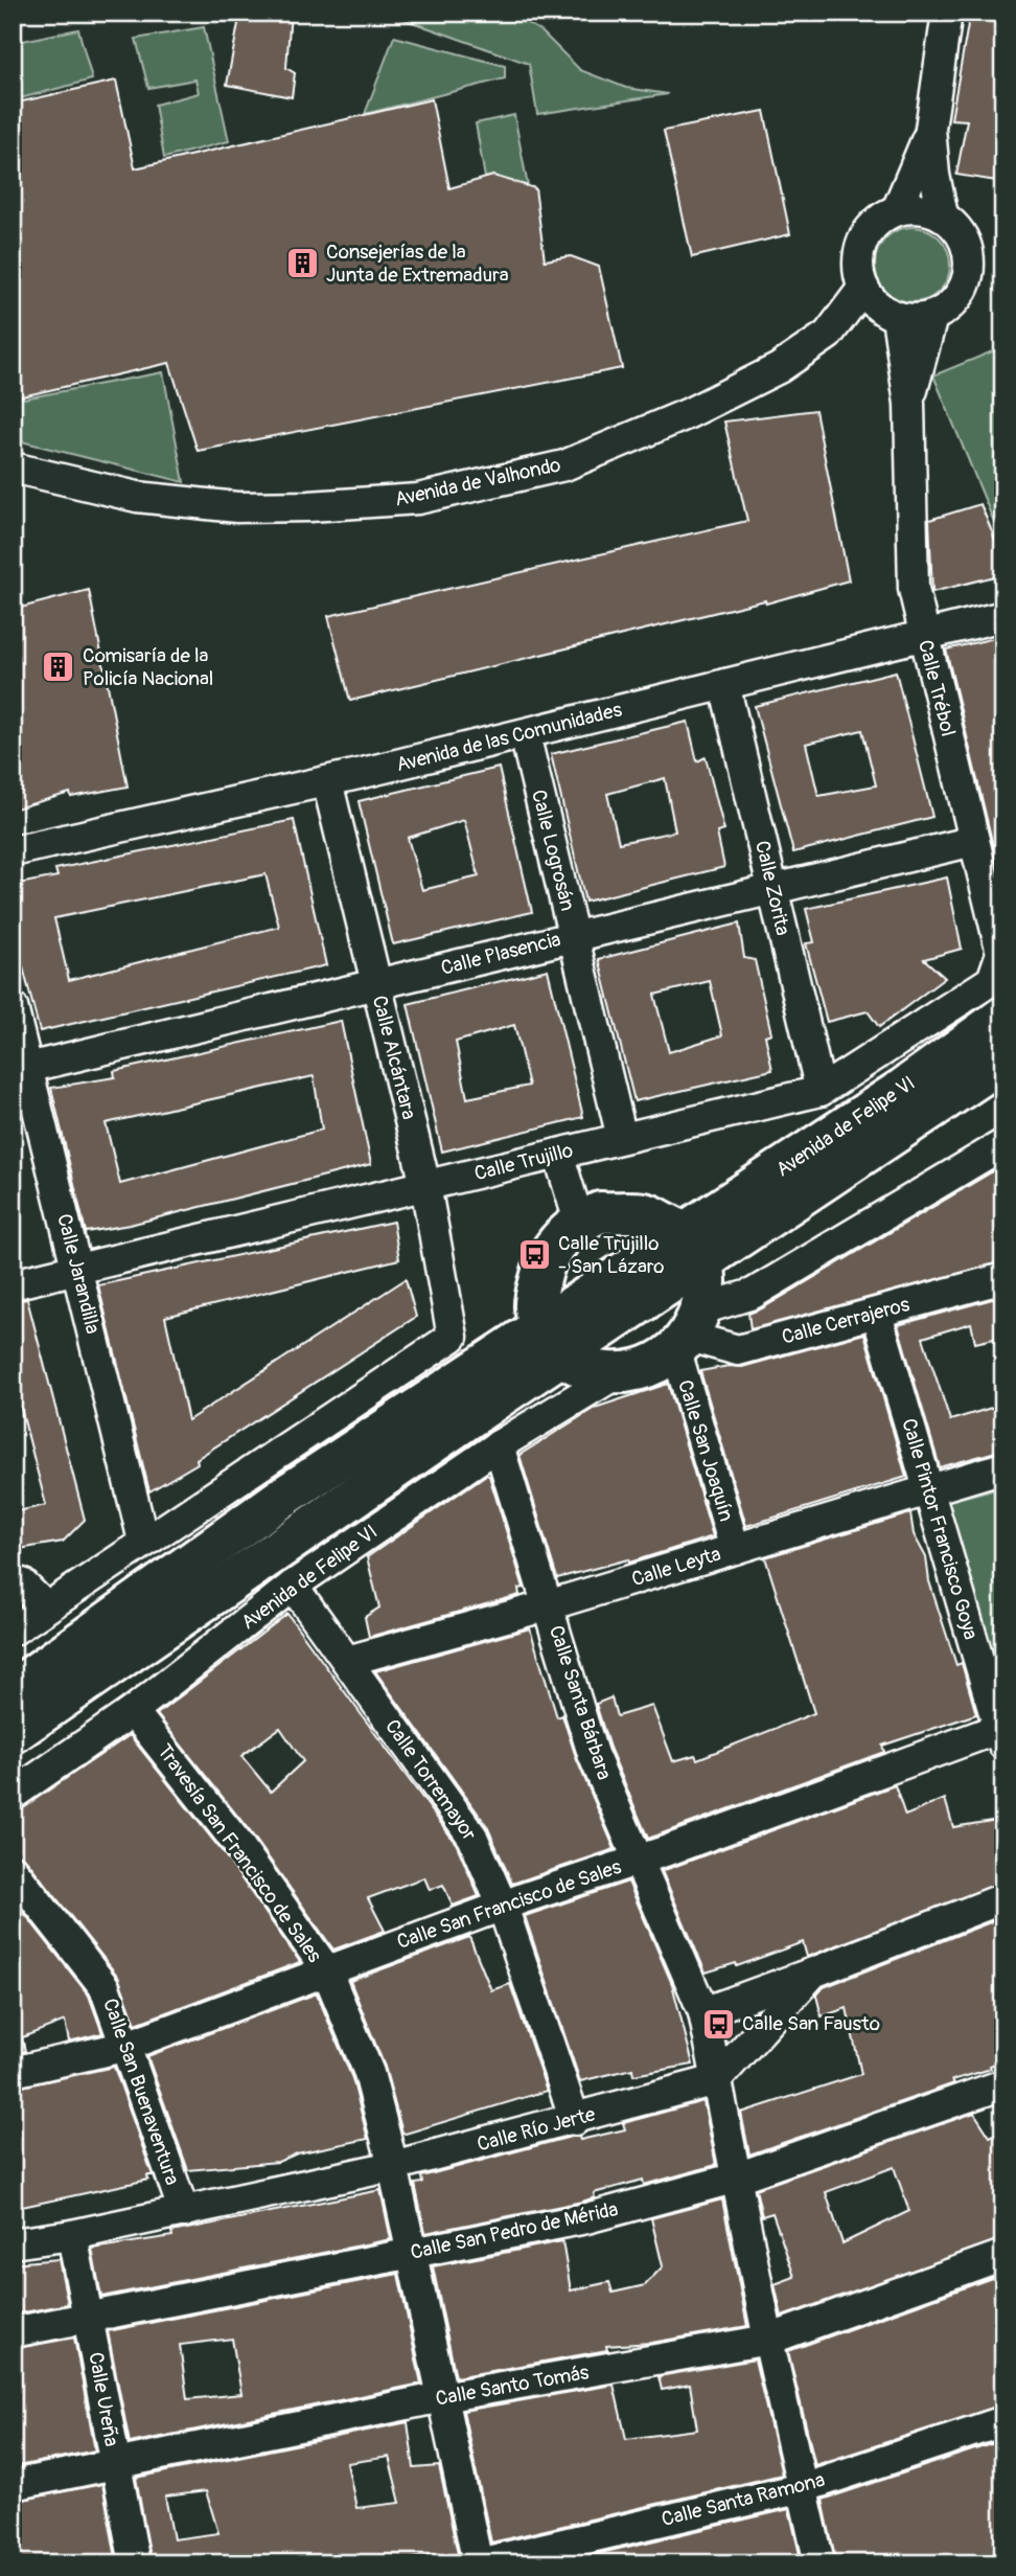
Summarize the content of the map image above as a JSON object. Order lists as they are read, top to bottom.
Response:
{
  "streets": {
    "highway": ["Avenida de Felipe VI"],
    "street": [
      "Avenida de Valhondo",
      "Calle Trébol",
      "Avenida de las Comunidades",
      "Calle Logrosán",
      "Calle Zorita",
      "Calle Plasencia",
      "Calle Alcántara",
      "Calle Trujillo",
      "Calle Jarandilla",
      "Calle Cerrajeros",
      "Calle San Joaquín",
      "Calle Pintor Francisco Goya",
      "Calle Leyta",
      "Calle Santa Bárbara",
      "Calle Torremayor",
      "Travesía San Francisco de Sales",
      "Calle San Francisco de Sales",
      "Calle San Buenaventura",
      "Calle Río Jerte",
      "Calle San Pedro de Mérida",
      "Calle Santo Tomás",
      "Calle Ureña",
      "Calle Santa Ramona"
    ]
  },
  "crossings": [
    ["Avenida de Valhondo", "Calle Trébol"],
    ["Calle Trébol", "Avenida de las Comunidades"],
    ["Calle Trébol", "Calle Plasencia"],
    ["Calle Trébol", "Calle Trujillo"],
    ["Avenida de las Comunidades", "Calle Logrosán"],
    ["Avenida de las Comunidades", "Calle Zorita"],
    ["Avenida de las Comunidades", "Calle Alcántara"],
    ["Calle Logrosán", "Calle Plasencia"],
    ["Calle Logrosán", "Calle Trujillo"],
    ["Calle Zorita", "Calle Plasencia"],
    ["Calle Zorita", "Calle Trujillo"],
    ["Calle Plasencia", "Calle Alcántara"],
    ["Calle Plasencia", "Calle Jarandilla"],
    ["Calle Alcántara", "Calle Trujillo"],
    ["Calle Alcántara", "Calle Jarandilla"],
    ["Avenida de Felipe VI", "Calle Santa Bárbara"],
    ["Avenida de Felipe VI", "Calle Torremayor"],
    ["Avenida de Felipe VI", "Travesía San Francisco de Sales"],
    ["Calle Trujillo", "Calle Jarandilla"],
    ["Calle Cerrajeros", "Calle San Joaquín"],
    ["Calle Cerrajeros", "Calle Pintor Francisco Goya"],
    ["Calle San Joaquín", "Calle Leyta"],
    ["Calle Pintor Francisco Goya", "Calle Leyta"],
    ["Calle Pintor Francisco Goya", "Calle San Francisco de Sales"],
    ["Calle Leyta", "Calle Santa Bárbara"],
    ["Calle Leyta", "Calle Torremayor"],
    ["Calle Santa Bárbara", "Calle San Francisco de Sales"],
    ["Calle Santa Bárbara", "Calle Río Jerte"],
    ["Calle Torremayor", "Calle San Francisco de Sales"],
    ["Calle Torremayor", "Calle Río Jerte"],
    ["Travesía San Francisco de Sales", "Calle San Francisco de Sales"],
    ["Travesía San Francisco de Sales", "Calle Río Jerte"],
    ["Travesía San Francisco de Sales", "Calle San Pedro de Mérida"],
    ["Travesía San Francisco de Sales", "Calle Santo Tomás"],
    ["Travesía San Francisco de Sales", "Calle Santa Ramona"],
    ["Calle San Francisco de Sales", "Calle San Buenaventura"],
    ["Calle San Buenaventura", "Calle Río Jerte"],
    ["Calle Río Jerte", "Calle Ureña"],
    ["Calle San Pedro de Mérida", "Calle Ureña"],
    ["Calle Santo Tomás", "Calle Ureña"]
  ],
  "places": {
    "building": ["Consejerías de la Junta de Extremadura", "Comisaría de la Policía Nacional"],
    "bus stop": ["Calle Trujillo - San Lázaro", "Calle San Fausto"]
  }
}
